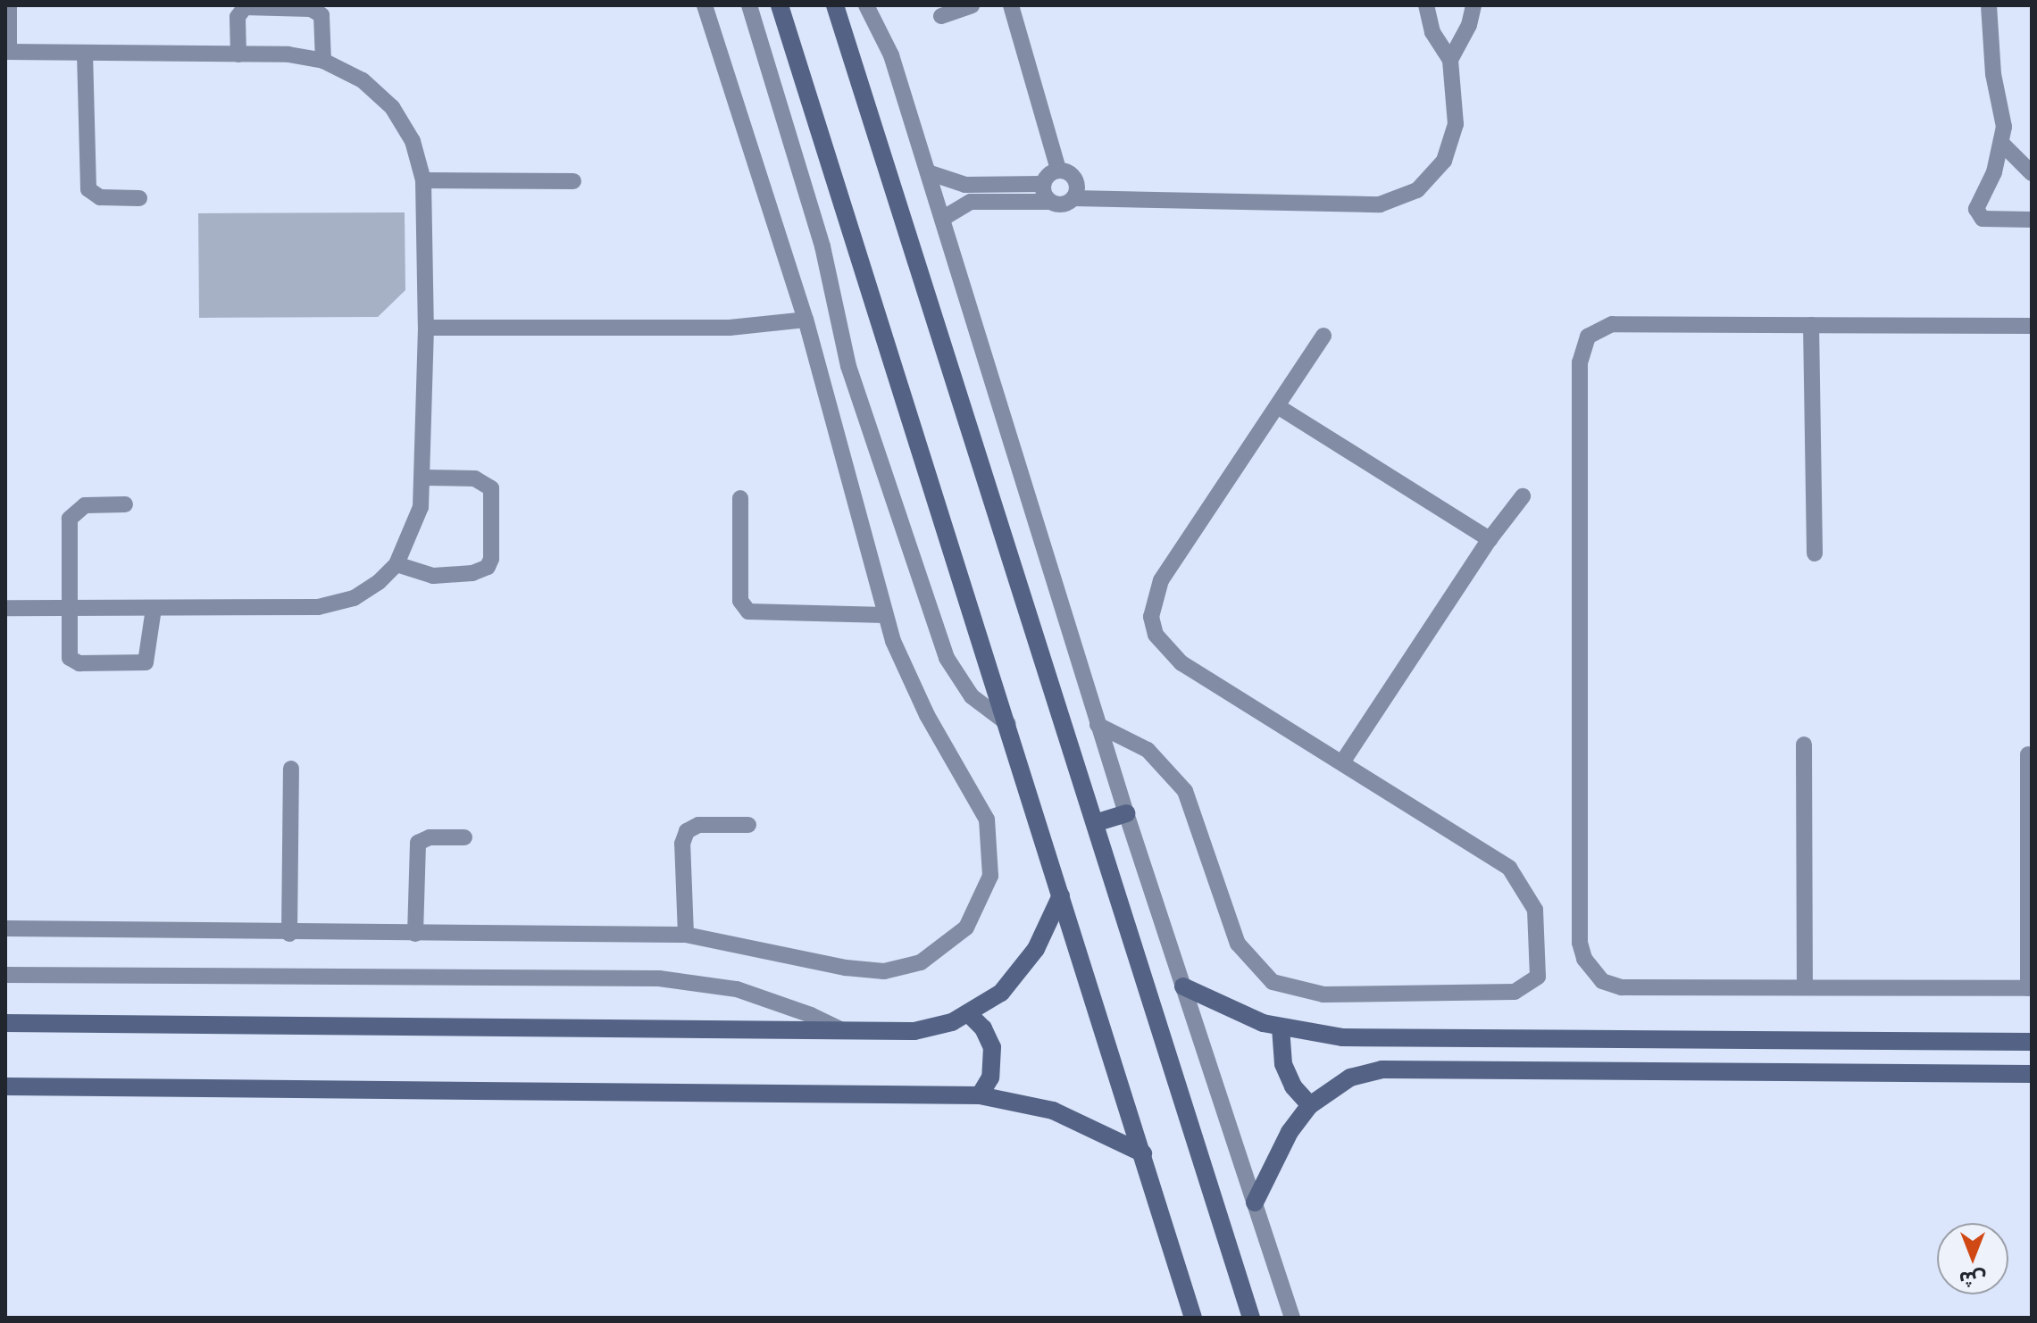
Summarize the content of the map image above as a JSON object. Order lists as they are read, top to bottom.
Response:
{
  "north": "bottom"
}
